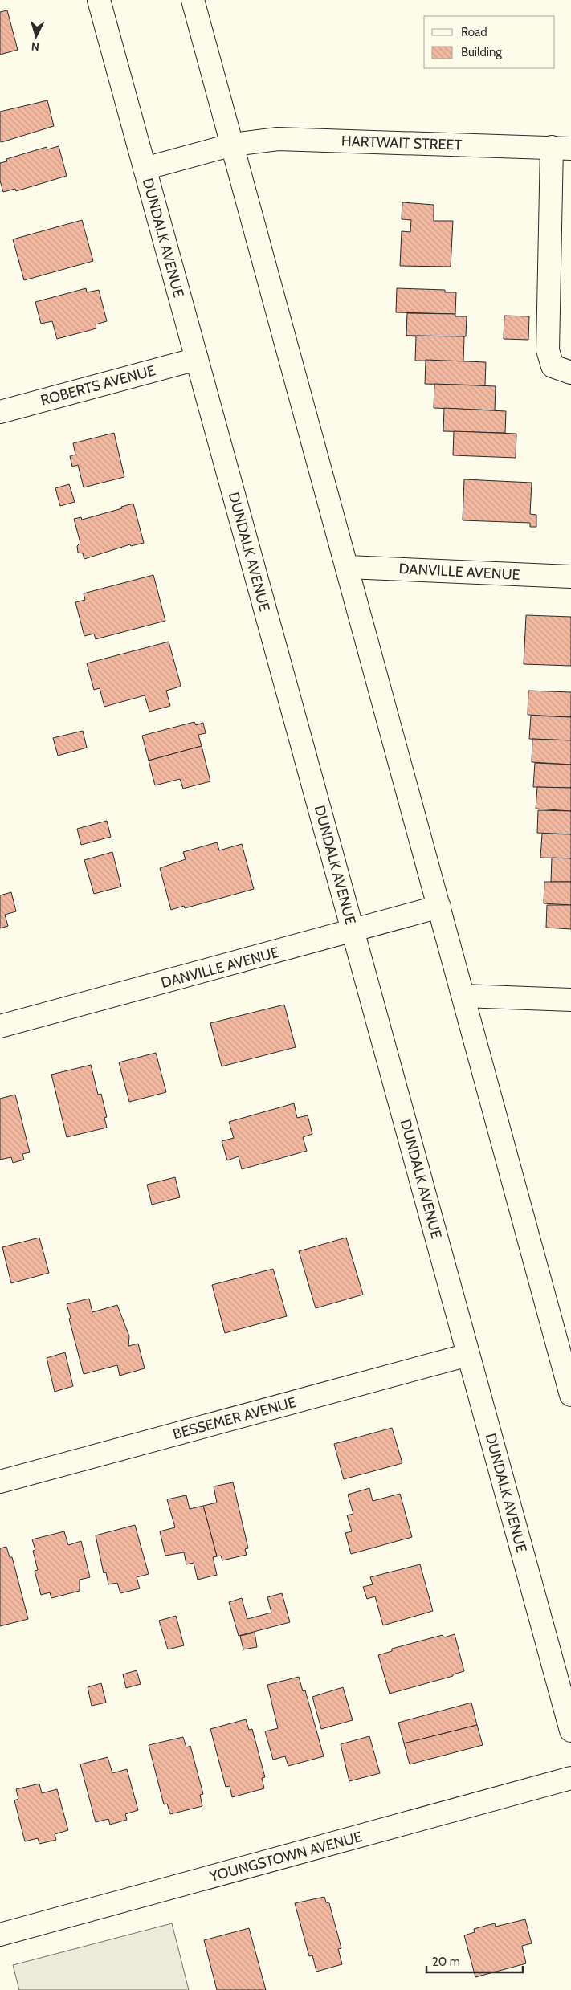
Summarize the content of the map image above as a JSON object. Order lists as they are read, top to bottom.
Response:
{
  "streets": {
    "main road": [
      "HARTWAIT STREET",
      "DUNDALK AVENUE",
      "ROBERTS AVENUE",
      "DANVILLE AVENUE",
      "BESSEMER AVENUE",
      "YOUNGSTOWN AVENUE"
    ]
  },
  "crossings": [
    ["HARTWAIT STREET", "DUNDALK AVENUE"],
    ["DUNDALK AVENUE", "ROBERTS AVENUE"],
    ["DUNDALK AVENUE", "DANVILLE AVENUE"],
    ["DUNDALK AVENUE", "BESSEMER AVENUE"]
  ],
  "legend": ["Road", "Building"],
  "scale_bar": "20 m",
  "north": "bottom"
}
